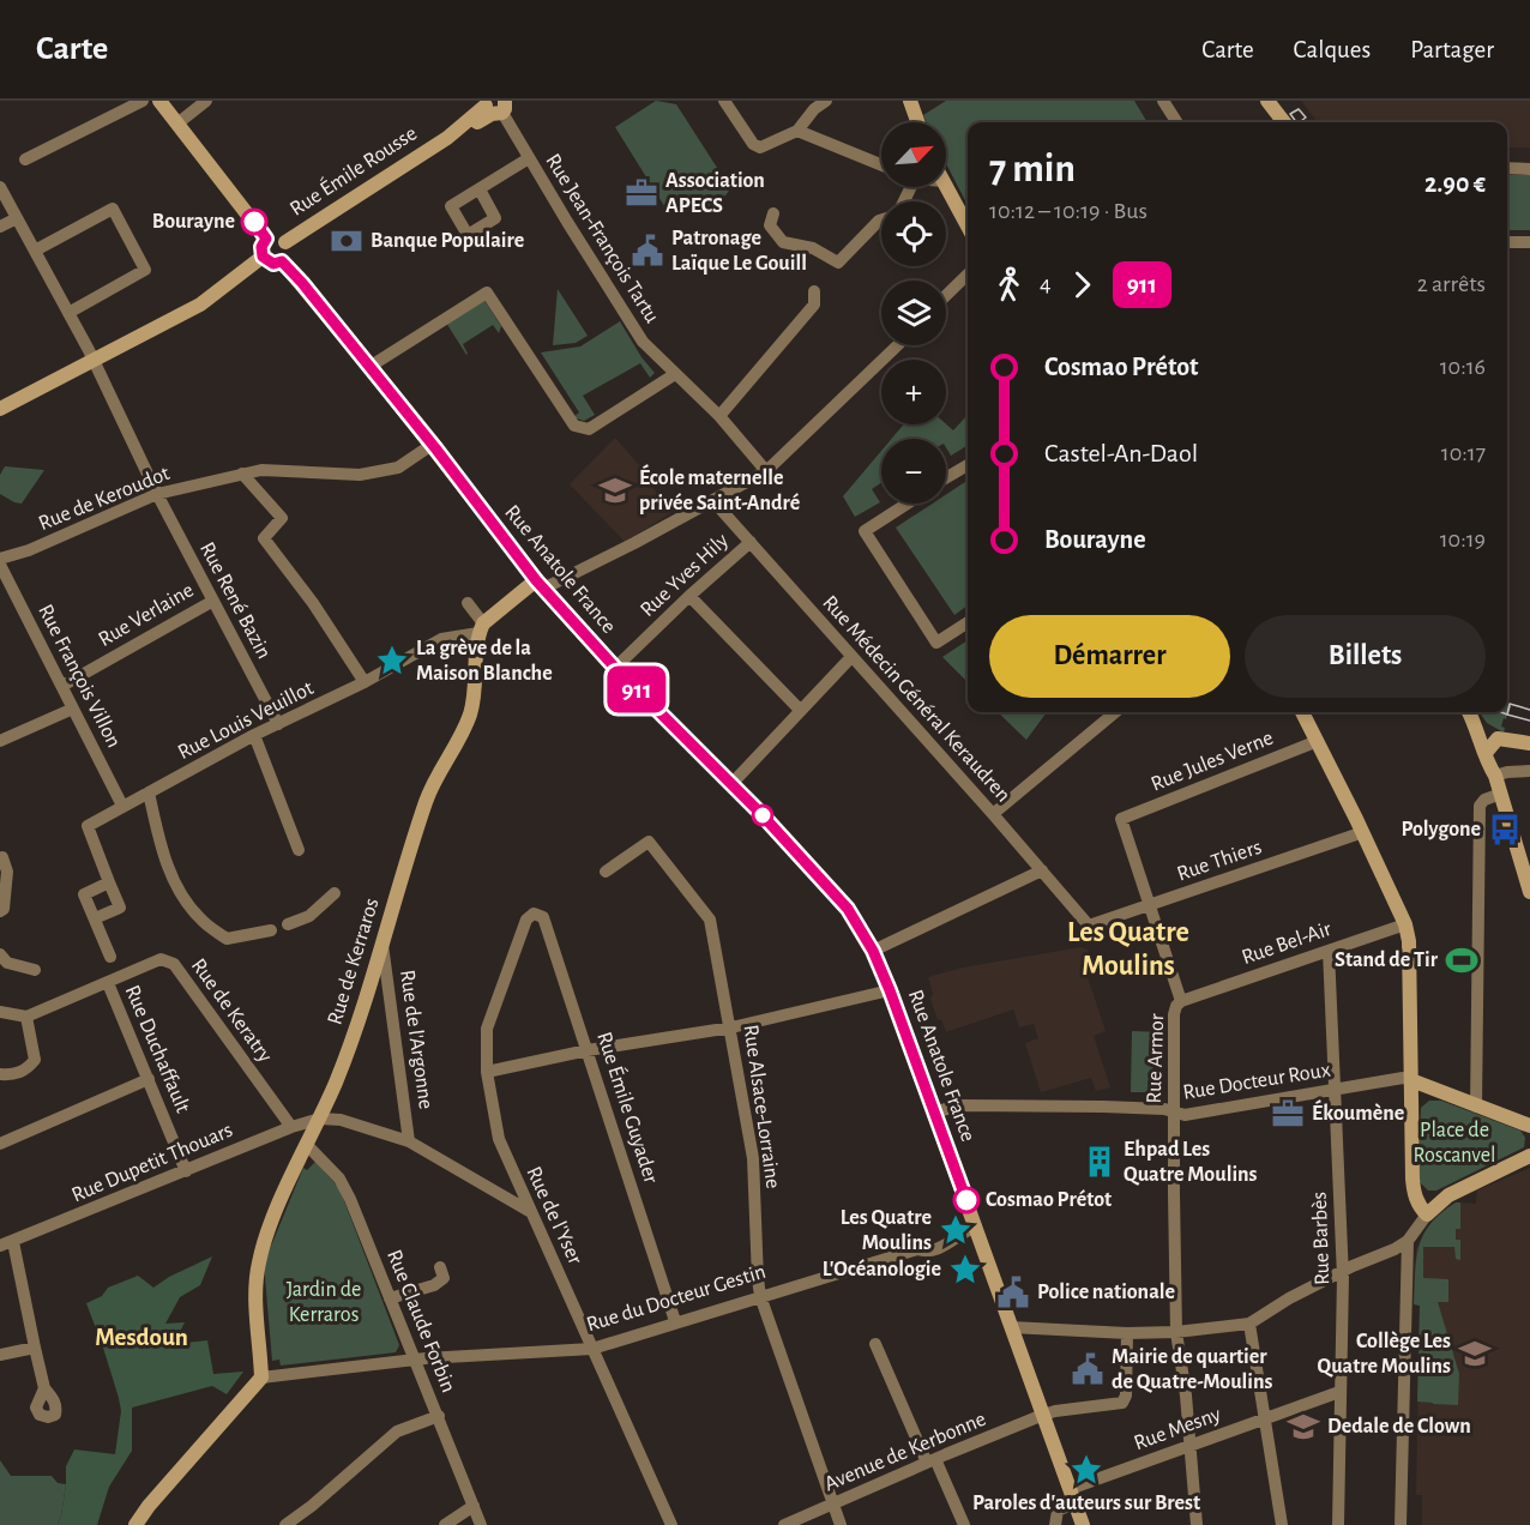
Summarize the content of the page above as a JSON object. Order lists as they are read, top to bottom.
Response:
{
  "streets": {
    "main road": ["Rue Émile Rousse", "Rue Anatole France", "Rue de Kerraros"],
    "street": [
      "Rue Jean-François Tartu",
      "Rue de Keroudot",
      "Rue Yves Hily",
      "Rue René Bazin",
      "Rue Verlaine",
      "Rue François Villon",
      "Rue Médecin Général Keraudren",
      "Rue Louis Veuillot",
      "Rue Jules Verne",
      "Rue Thiers",
      "Rue Bel-Air",
      "Rue de Keratry",
      "Rue de l'Argonne",
      "Rue Duchaffault",
      "Rue Armor",
      "Rue Docteur Roux",
      "Rue Alsace-Lorraine",
      "Rue Émile Guyader",
      "Rue Dupetit Thouars",
      "Rue de l'Yser",
      "Rue Barbès",
      "Rue du Docteur Gestin",
      "Rue Claude Forbin",
      "Rue Mesny",
      "Avenue de Kerbonne"
    ]
  },
  "crossings": [
    ["Rue Émile Rousse", "Rue Jean-François Tartu"],
    ["Rue Émile Rousse", "Rue Anatole France"],
    ["Rue de Keroudot", "Rue Anatole France"],
    ["Rue de Keroudot", "Rue René Bazin"],
    ["Rue Anatole France", "Rue Yves Hily"],
    ["Rue Anatole France", "Rue Docteur Roux"],
    ["Rue Anatole France", "Rue du Docteur Gestin"],
    ["Rue Anatole France", "Rue Mesny"],
    ["Rue Anatole France", "Avenue de Kerbonne"],
    ["Rue Yves Hily", "Rue Médecin Général Keraudren"],
    ["Rue René Bazin", "Rue Verlaine"],
    ["Rue René Bazin", "Rue Louis Veuillot"],
    ["Rue Verlaine", "Rue François Villon"],
    ["Rue François Villon", "Rue Louis Veuillot"],
    ["Rue Médecin Général Keraudren", "Rue Thiers"],
    ["Rue Louis Veuillot", "Rue de Kerraros"],
    ["Rue Jules Verne", "Rue Armor"],
    ["Rue Thiers", "Rue Armor"],
    ["Rue Bel-Air", "Rue Armor"],
    ["Rue Bel-Air", "Rue Barbès"],
    ["Rue de Kerraros", "Rue de l'Argonne"],
    ["Rue de Kerraros", "Rue Dupetit Thouars"],
    ["Rue de Kerraros", "Rue du Docteur Gestin"],
    ["Rue de Kerraros", "Rue Claude Forbin"],
    ["Rue de Keratry", "Rue Duchaffault"],
    ["Rue de Keratry", "Rue Dupetit Thouars"],
    ["Rue Duchaffault", "Rue Dupetit Thouars"],
    ["Rue Armor", "Rue Docteur Roux"],
    ["Rue Armor", "Rue Mesny"],
    ["Rue Docteur Roux", "Rue Barbès"],
    ["Rue Alsace-Lorraine", "Rue du Docteur Gestin"],
    ["Rue Alsace-Lorraine", "Avenue de Kerbonne"],
    ["Rue Émile Guyader", "Rue de l'Yser"],
    ["Rue Émile Guyader", "Rue du Docteur Gestin"],
    ["Rue de l'Yser", "Rue du Docteur Gestin"],
    ["Rue Barbès", "Rue Mesny"],
    ["Rue du Docteur Gestin", "Rue Claude Forbin"]
  ],
  "districts": ["Les Quatre Moulins", "Mesdoun"],
  "parks": ["Place de Roscanvel", "Jardin de Kerraros"],
  "places": {
    "office": ["Association APECS", "Ékoumène"],
    "other": ["Bourayne", "Cosmao Prétot"],
    "bank": ["Banque Populaire"],
    "public building": ["Patronage Laïque Le Gouill", "Police nationale", "Mairie de quartier de Quatre-Moulins"],
    "school or university": ["École maternelle privée Saint-André", "Collège Les Quatre Moulins", "Dedale de Clown"],
    "place": [
      "La grève de la Maison Blanche",
      "Les Quatre Moulins",
      "L'Océanologie",
      "Paroles d'auteurs sur Brest"
    ],
    "bus stop": ["Polygone"],
    "sports": ["Stand de Tir"],
    "building": ["Ehpad Les Quatre Moulins"]
  },
  "lines": ["bus line 911"],
  "north": "top right",
  "page": {
    "header": "Carte",
    "nav": ["Carte", "Calques", "Partager"],
    "on_map": "911",
    "map_buttons": ["+", "−"],
    "heading": ["7 min", "10:12 – 10:19 · Bus", "2.90 €"],
    "legs": ["4", "911", "2 arrêts"],
    "list": [
      {
        "name": "Cosmao Prétot",
        "value": "10:16"
      },
      {
        "name": "Castel-An-Daol",
        "value": "10:17"
      },
      {
        "name": "Bourayne",
        "value": "10:19"
      }
    ],
    "buttons": ["Démarrer", "Billets"]
  }
}
